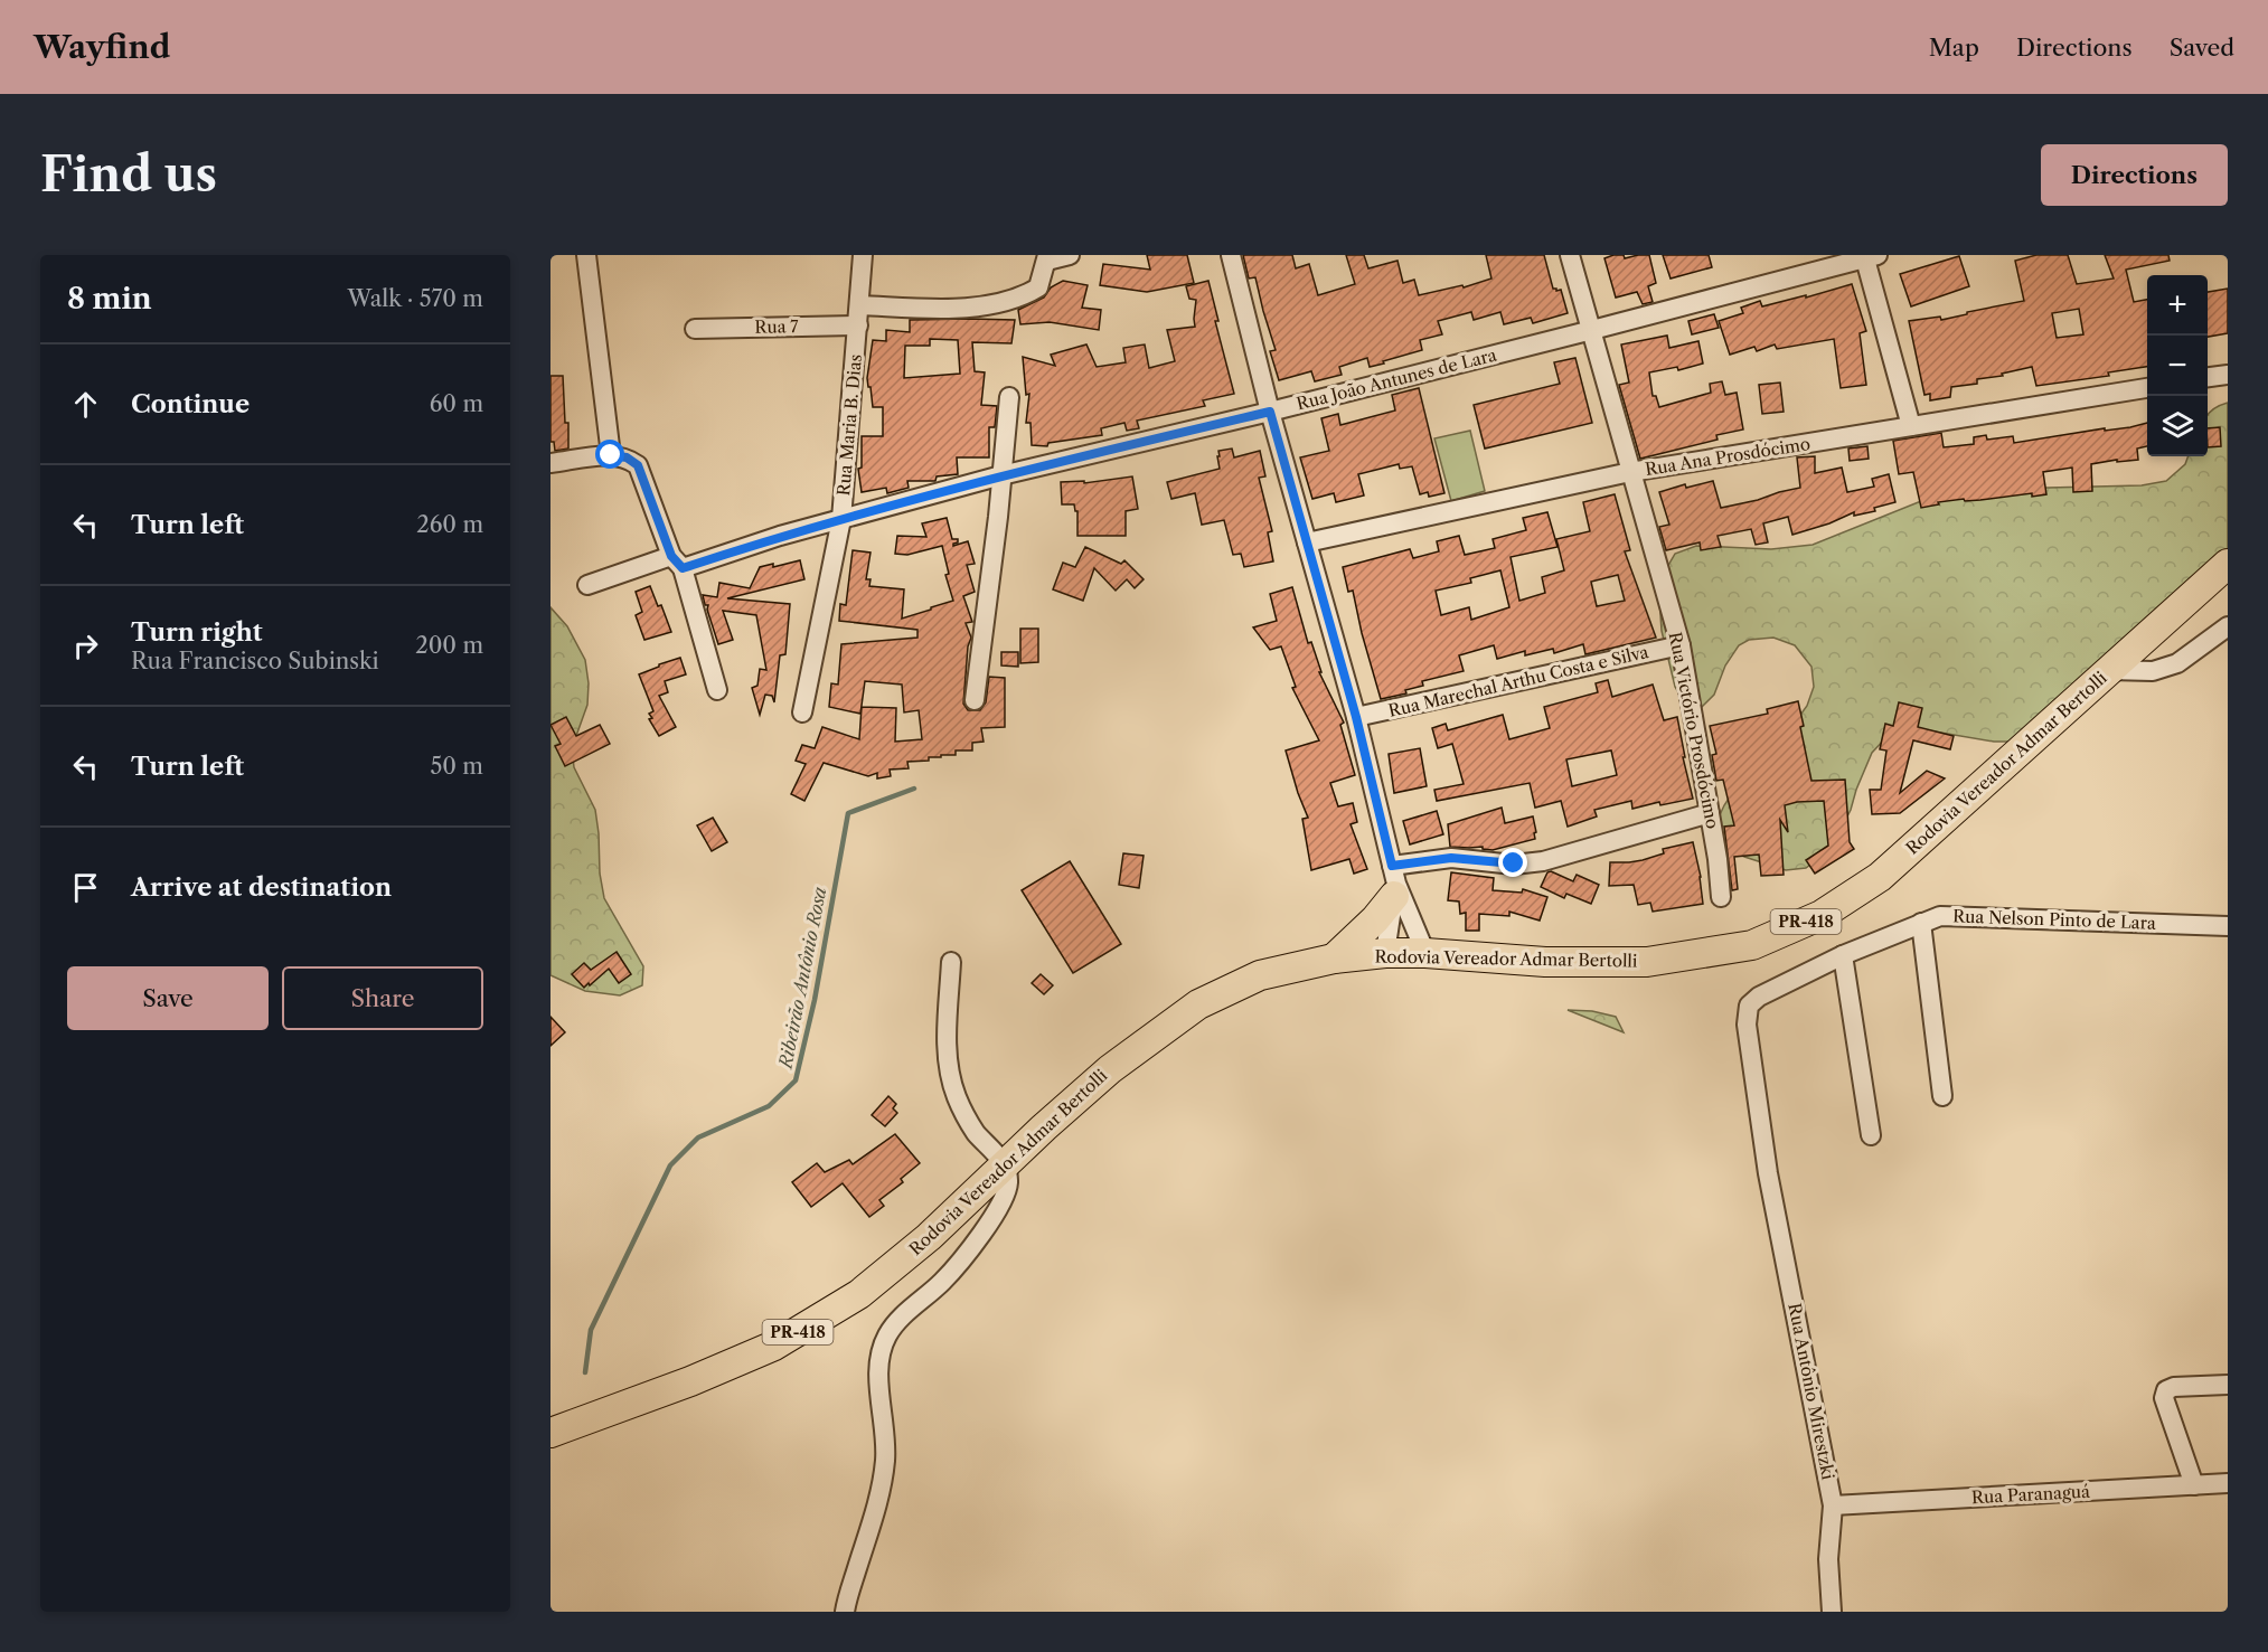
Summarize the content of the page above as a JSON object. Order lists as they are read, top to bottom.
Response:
{
  "streets": {
    "highway": ["Rodovia Vereador Admar Bertolli", "PR-418"],
    "street": [
      "Rua 7",
      "Rua João Antunes de Lara",
      "Rua Maria B. Dias",
      "Rua Ana Prosdócimo",
      "Rua Marechal Arthu Costa e Silva",
      "Rua Victório Prosdócimo",
      "Rua Nelson Pinto de Lara",
      "Rua Antônio Mirestzki",
      "Rua Paranaguá"
    ]
  },
  "crossings": [
    ["Rua 7", "Rua Maria B. Dias"],
    ["Rua João Antunes de Lara", "Rua Maria B. Dias"],
    ["Rua João Antunes de Lara", "Rua Victório Prosdócimo"],
    ["Rua Ana Prosdócimo", "Rua Victório Prosdócimo"],
    ["Rua Marechal Arthu Costa e Silva", "Rua Victório Prosdócimo"],
    ["Rua Nelson Pinto de Lara", "Rua Antônio Mirestzki"],
    ["Rua Antônio Mirestzki", "Rua Paranaguá"]
  ],
  "water": ["Ribeirão Antônio Rosa"],
  "page": {
    "header": "Wayfind",
    "nav": ["Map", "Directions", "Saved"],
    "buttons": [
      "Directions",
      ["Save", "Share"]
    ],
    "title": "Find us",
    "heading": ["8 min", "Walk · 570 m"],
    "map_buttons": ["+", "−"],
    "list": [
      ["Continue", "60 m"],
      ["Turn left", "260 m"],
      ["Turn right", "Rua Francisco Subinski", "200 m"],
      ["Turn left", "50 m"],
      "Arrive at destination"
    ]
  }
}
